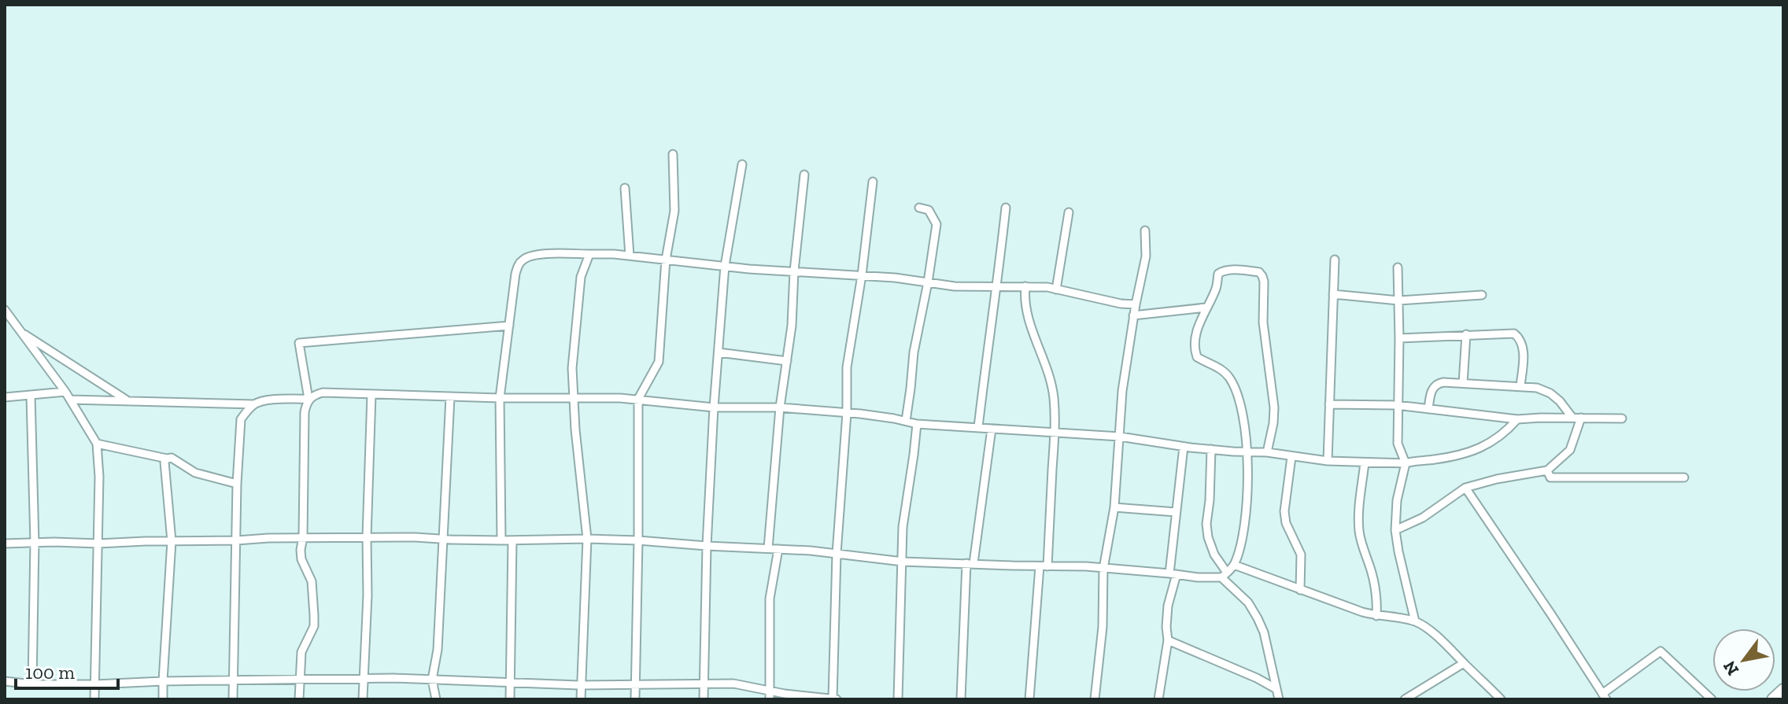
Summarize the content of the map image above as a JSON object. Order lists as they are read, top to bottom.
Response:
{
  "scale_bar": "100 m",
  "north": "bottom left"
}
